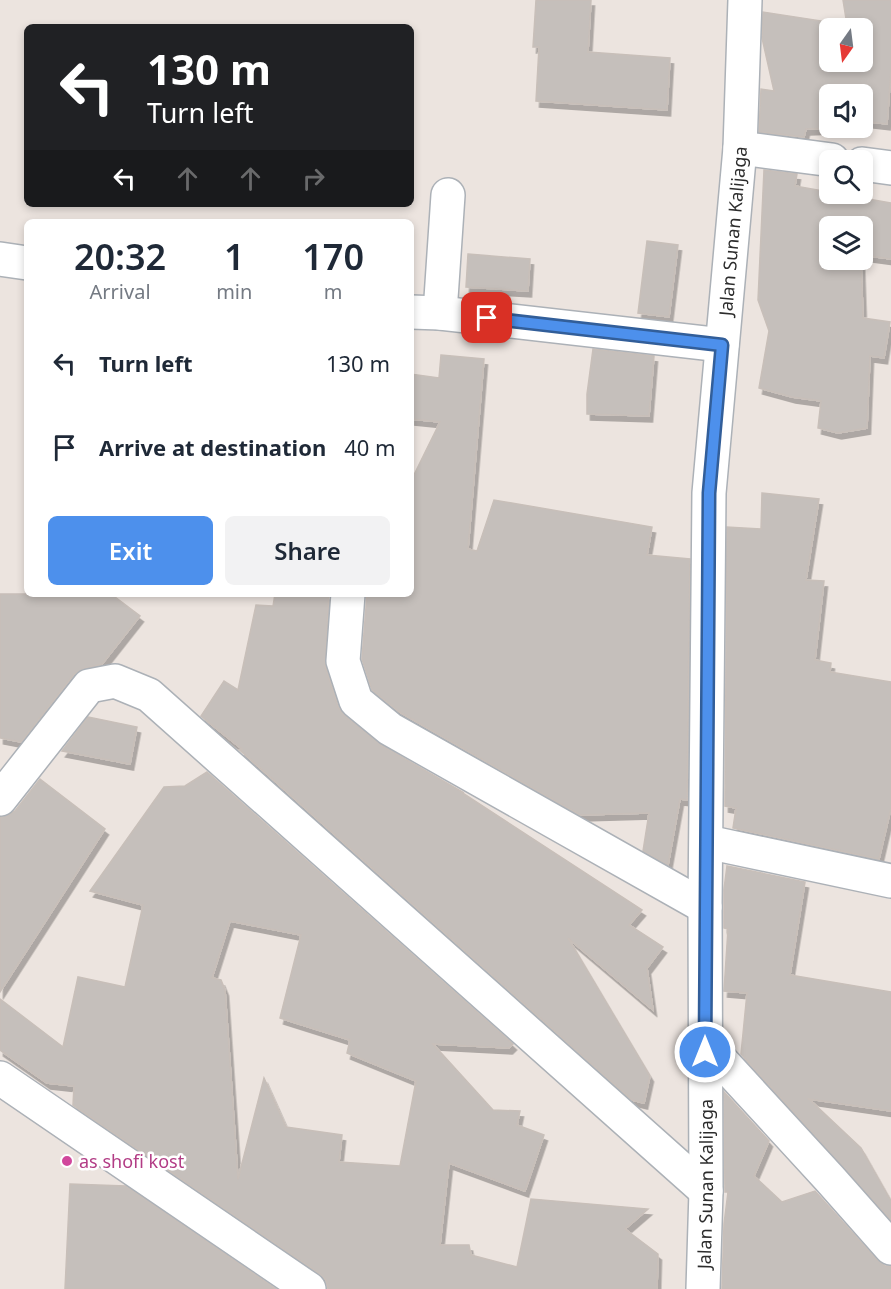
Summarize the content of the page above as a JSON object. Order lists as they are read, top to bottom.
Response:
{
  "streets": {
    "street": ["Jalan Sunan Kalijaga"]
  },
  "places": ["as shofi kost"],
  "north": "bottom",
  "page": {
    "turn": ["130 m", "Turn left"],
    "eta": [
      "20:32",
      "Arrival",
      "1",
      "min",
      "170",
      "m"
    ],
    "list": [
      {
        "name": "Turn left",
        "value": "130 m"
      },
      {
        "name": "Arrive at destination",
        "value": "40 m"
      }
    ],
    "buttons": ["Exit", "Share"]
  }
}
